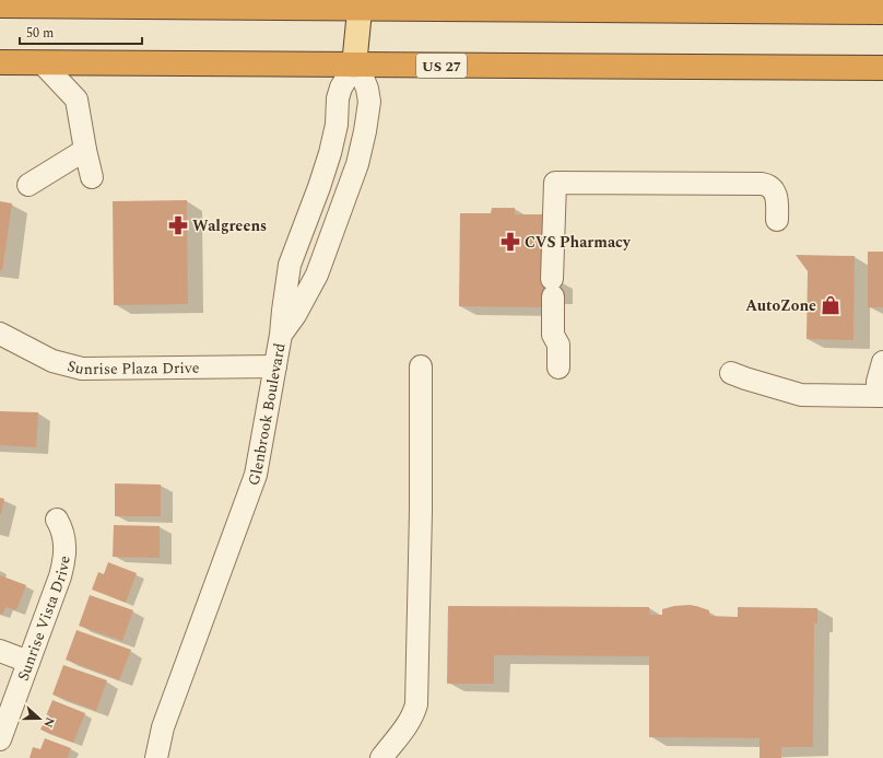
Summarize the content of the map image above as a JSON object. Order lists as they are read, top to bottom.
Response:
{
  "streets": {
    "highway": ["US 27"],
    "street": ["Sunrise Plaza Drive", "Glenbrook Boulevard", "Sunrise Vista Drive"]
  },
  "crossings": [
    ["US 27", "Glenbrook Boulevard"],
    ["Sunrise Plaza Drive", "Glenbrook Boulevard"]
  ],
  "places": {
    "pharmacy": ["Walgreens", "CVS Pharmacy"],
    "shop": ["AutoZone"]
  },
  "scale_bar": "50 m",
  "north": "right"
}
